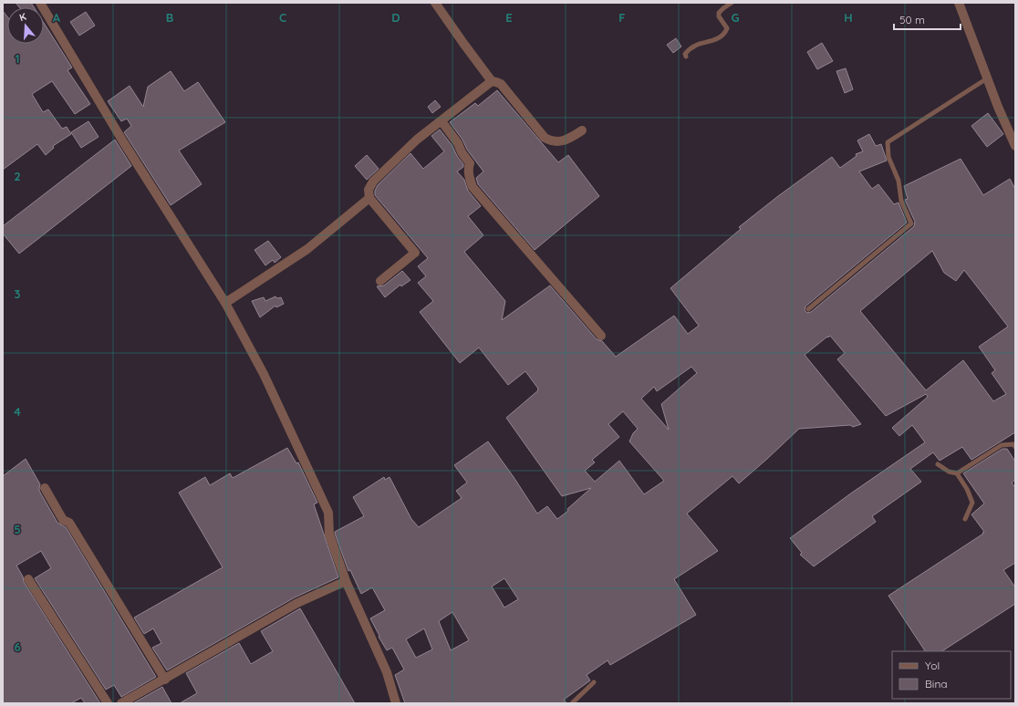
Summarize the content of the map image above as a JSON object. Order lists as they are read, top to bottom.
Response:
{
  "legend": ["Yol", "Bina"],
  "scale_bar": "50 m",
  "north": "top",
  "grid": {
    "columns": [
      "A",
      "B",
      "C",
      "D",
      "E",
      "F",
      "G",
      "H"
    ],
    "rows": [
      "1",
      "2",
      "3",
      "4",
      "5",
      "6"
    ]
  }
}
